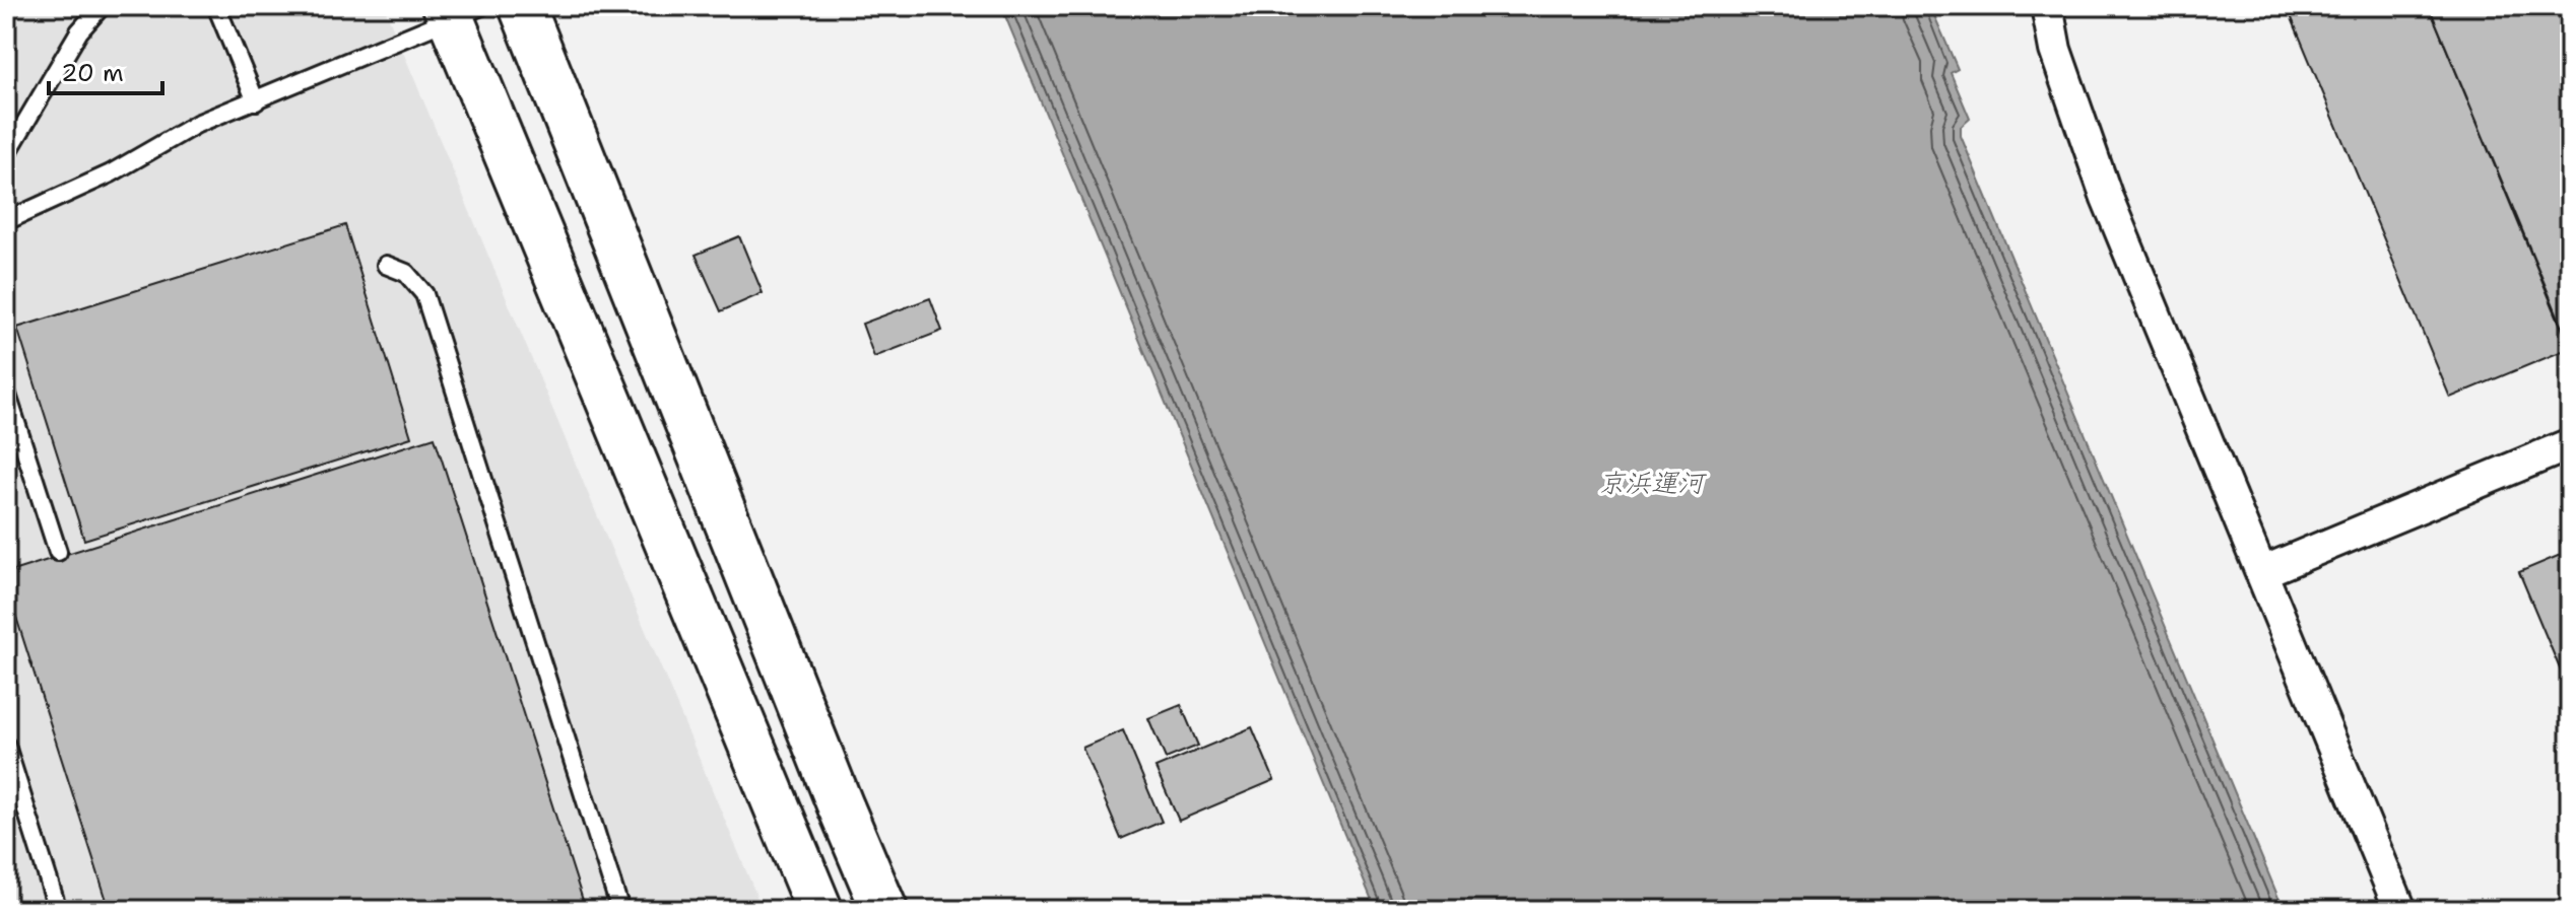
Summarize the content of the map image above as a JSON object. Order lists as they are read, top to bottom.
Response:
{
  "water": ["京浜運河"],
  "scale_bar": "20 m"
}
